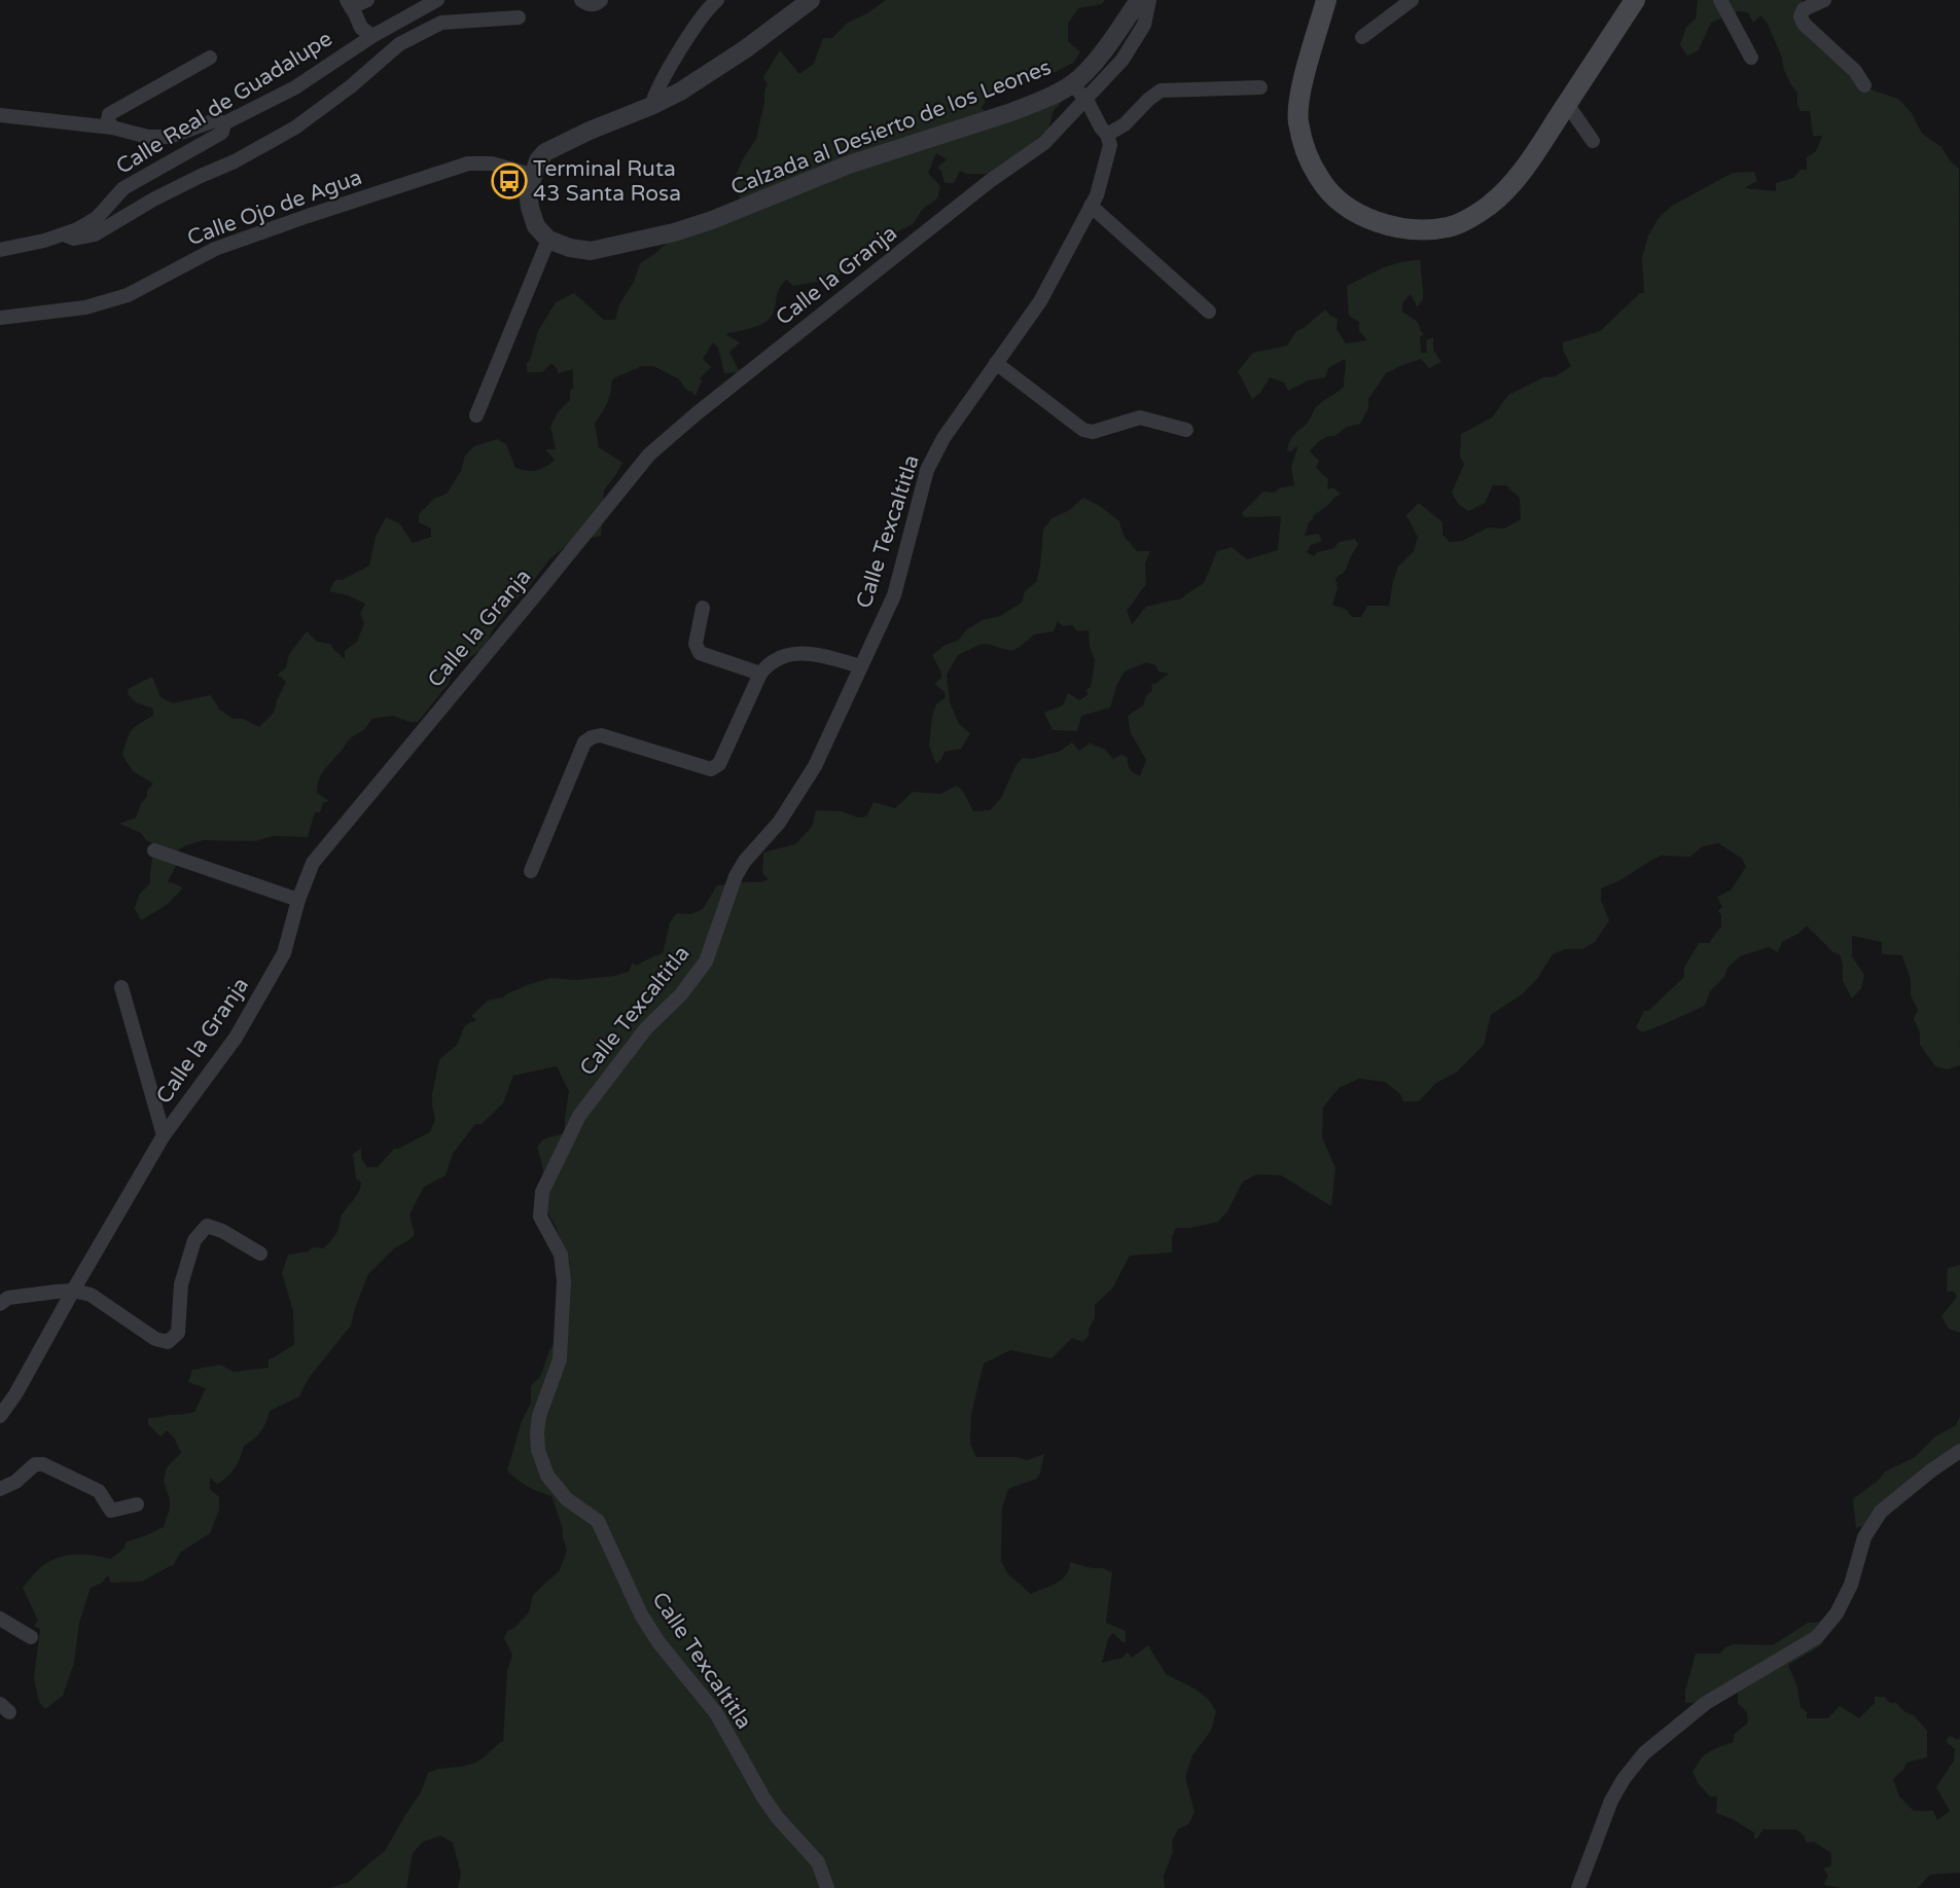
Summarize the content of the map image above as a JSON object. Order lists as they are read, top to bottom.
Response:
{
  "streets": {
    "street": [
      "Calle Real de Guadalupe",
      "Calzada al Desierto de los Leones",
      "Calle Ojo de Agua",
      "Calle la Granja",
      "Calle Texcaltitla"
    ]
  },
  "places": {
    "bus stop": ["Terminal Ruta 43 Santa Rosa"]
  }
}
